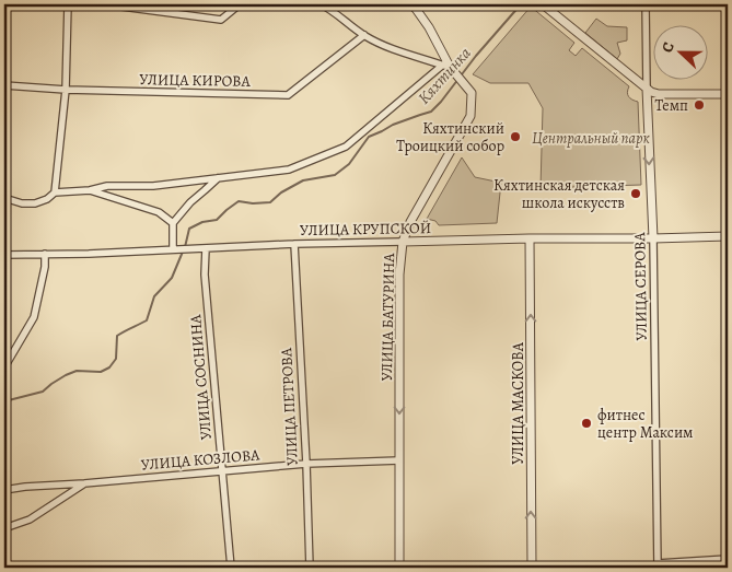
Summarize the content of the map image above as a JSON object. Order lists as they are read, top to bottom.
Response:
{
  "streets": {
    "street": [
      "УЛИЦА КИРОВА",
      "УЛИЦА КРУПСКОЙ",
      "УЛИЦА СЕРОВА",
      "УЛИЦА БАТУРИНА",
      "УЛИЦА СОСНИНА",
      "УЛИЦА МАСКОВА",
      "УЛИЦА ПЕТРОВА",
      "УЛИЦА КОЗЛОВА"
    ]
  },
  "crossings": [
    ["УЛИЦА КРУПСКОЙ", "УЛИЦА СЕРОВА"],
    ["УЛИЦА КРУПСКОЙ", "УЛИЦА БАТУРИНА"],
    ["УЛИЦА КРУПСКОЙ", "УЛИЦА СОСНИНА"],
    ["УЛИЦА КРУПСКОЙ", "УЛИЦА МАСКОВА"],
    ["УЛИЦА КРУПСКОЙ", "УЛИЦА ПЕТРОВА"],
    ["УЛИЦА БАТУРИНА", "УЛИЦА КОЗЛОВА"],
    ["УЛИЦА СОСНИНА", "УЛИЦА КОЗЛОВА"],
    ["УЛИЦА ПЕТРОВА", "УЛИЦА КОЗЛОВА"]
  ],
  "one_way": ["УЛИЦА БАТУРИНА", "УЛИЦА МАСКОВА"],
  "water": ["Кяхтинка"],
  "parks": ["Центральный парк"],
  "places": [
    "Темп",
    "Кяхтинский Троицкий собор",
    "Кяхтинская детская школа искусств",
    "фитнес центр Максим"
  ],
  "north": "left"
}
